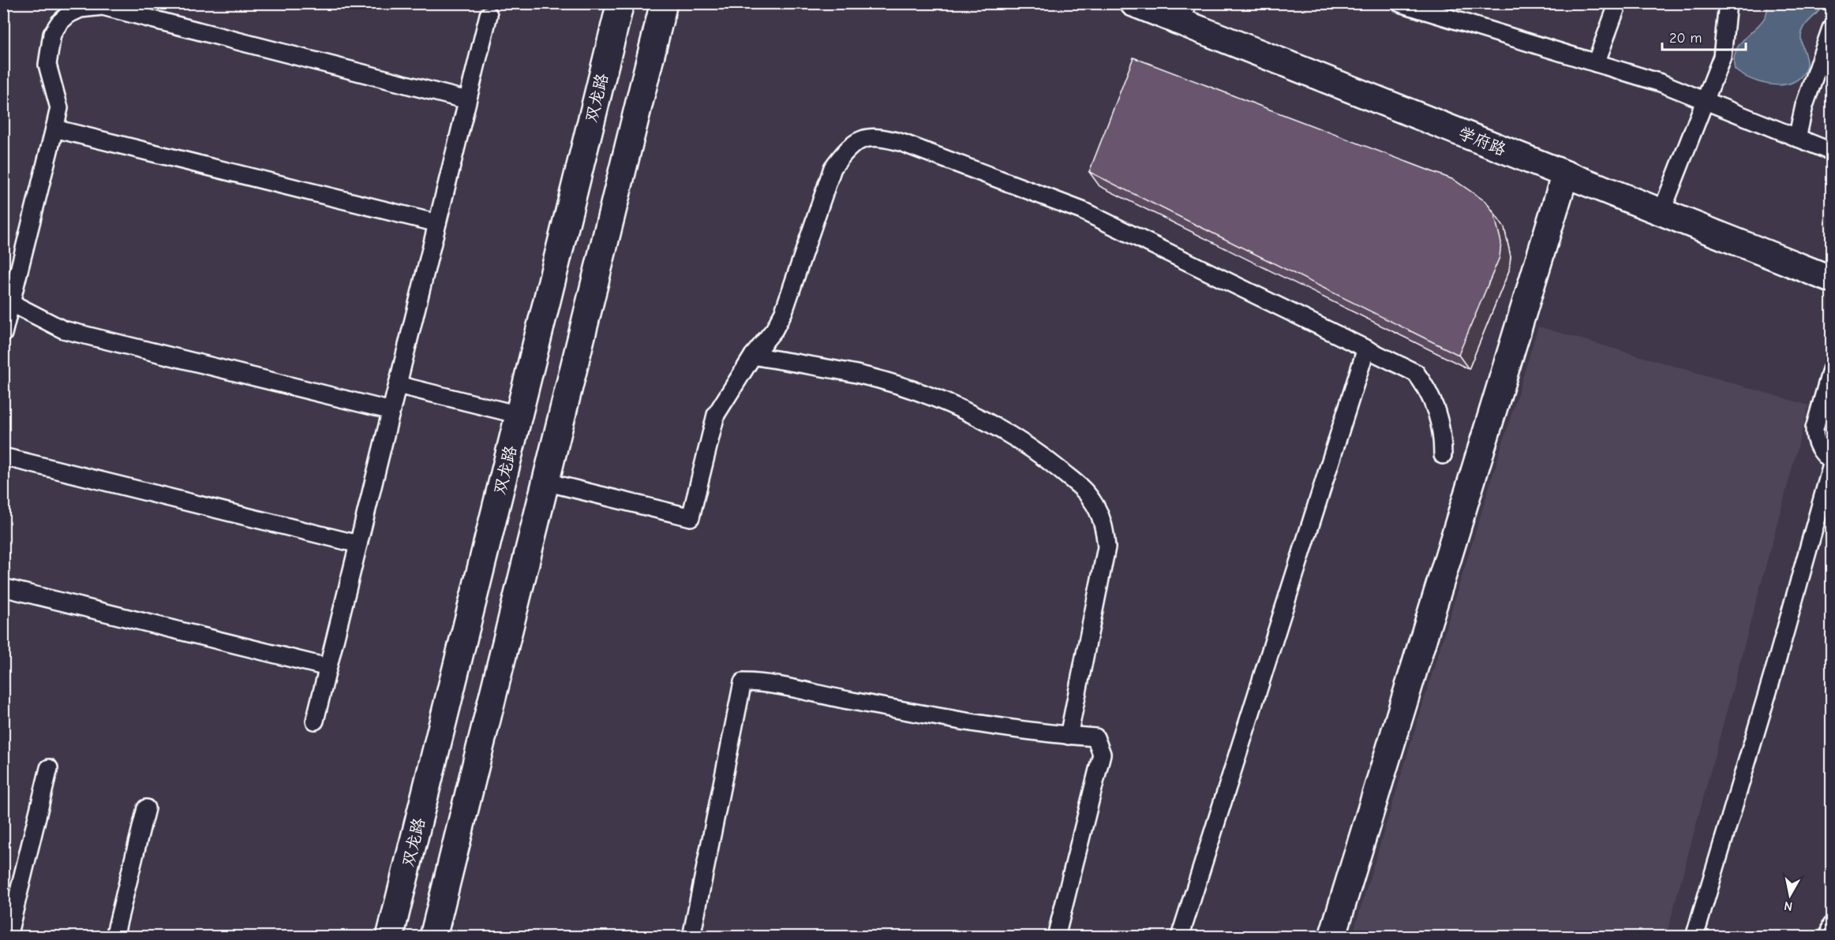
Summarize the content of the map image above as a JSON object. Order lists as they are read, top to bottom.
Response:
{
  "streets": {
    "main road": ["双龙路", "学府路"]
  },
  "scale_bar": "20 m",
  "north": "bottom"
}
